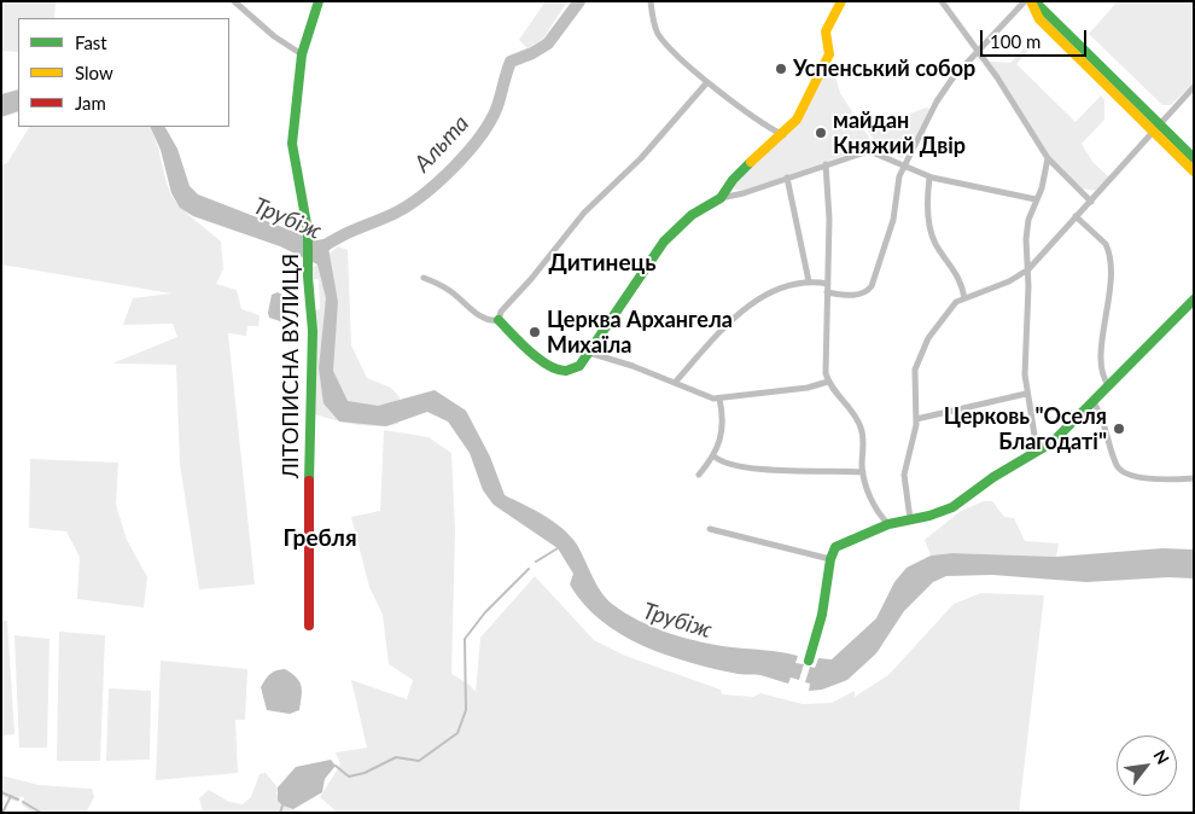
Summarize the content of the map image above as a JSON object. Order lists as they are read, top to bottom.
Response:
{
  "streets": {
    "street": ["ЛІТОПИСНА ВУЛИЦЯ"]
  },
  "districts": ["Дитинець", "Гребля"],
  "water": ["Альта", "Трубіж"],
  "places": [
    "Успенський собор",
    "майдан Княжий Двір",
    "Церква Архангела Михаїла",
    "Церковь \"Оселя Благодаті\""
  ],
  "legend": ["Fast", "Slow", "Jam"],
  "scale_bar": "100 m",
  "north": "top right"
}
